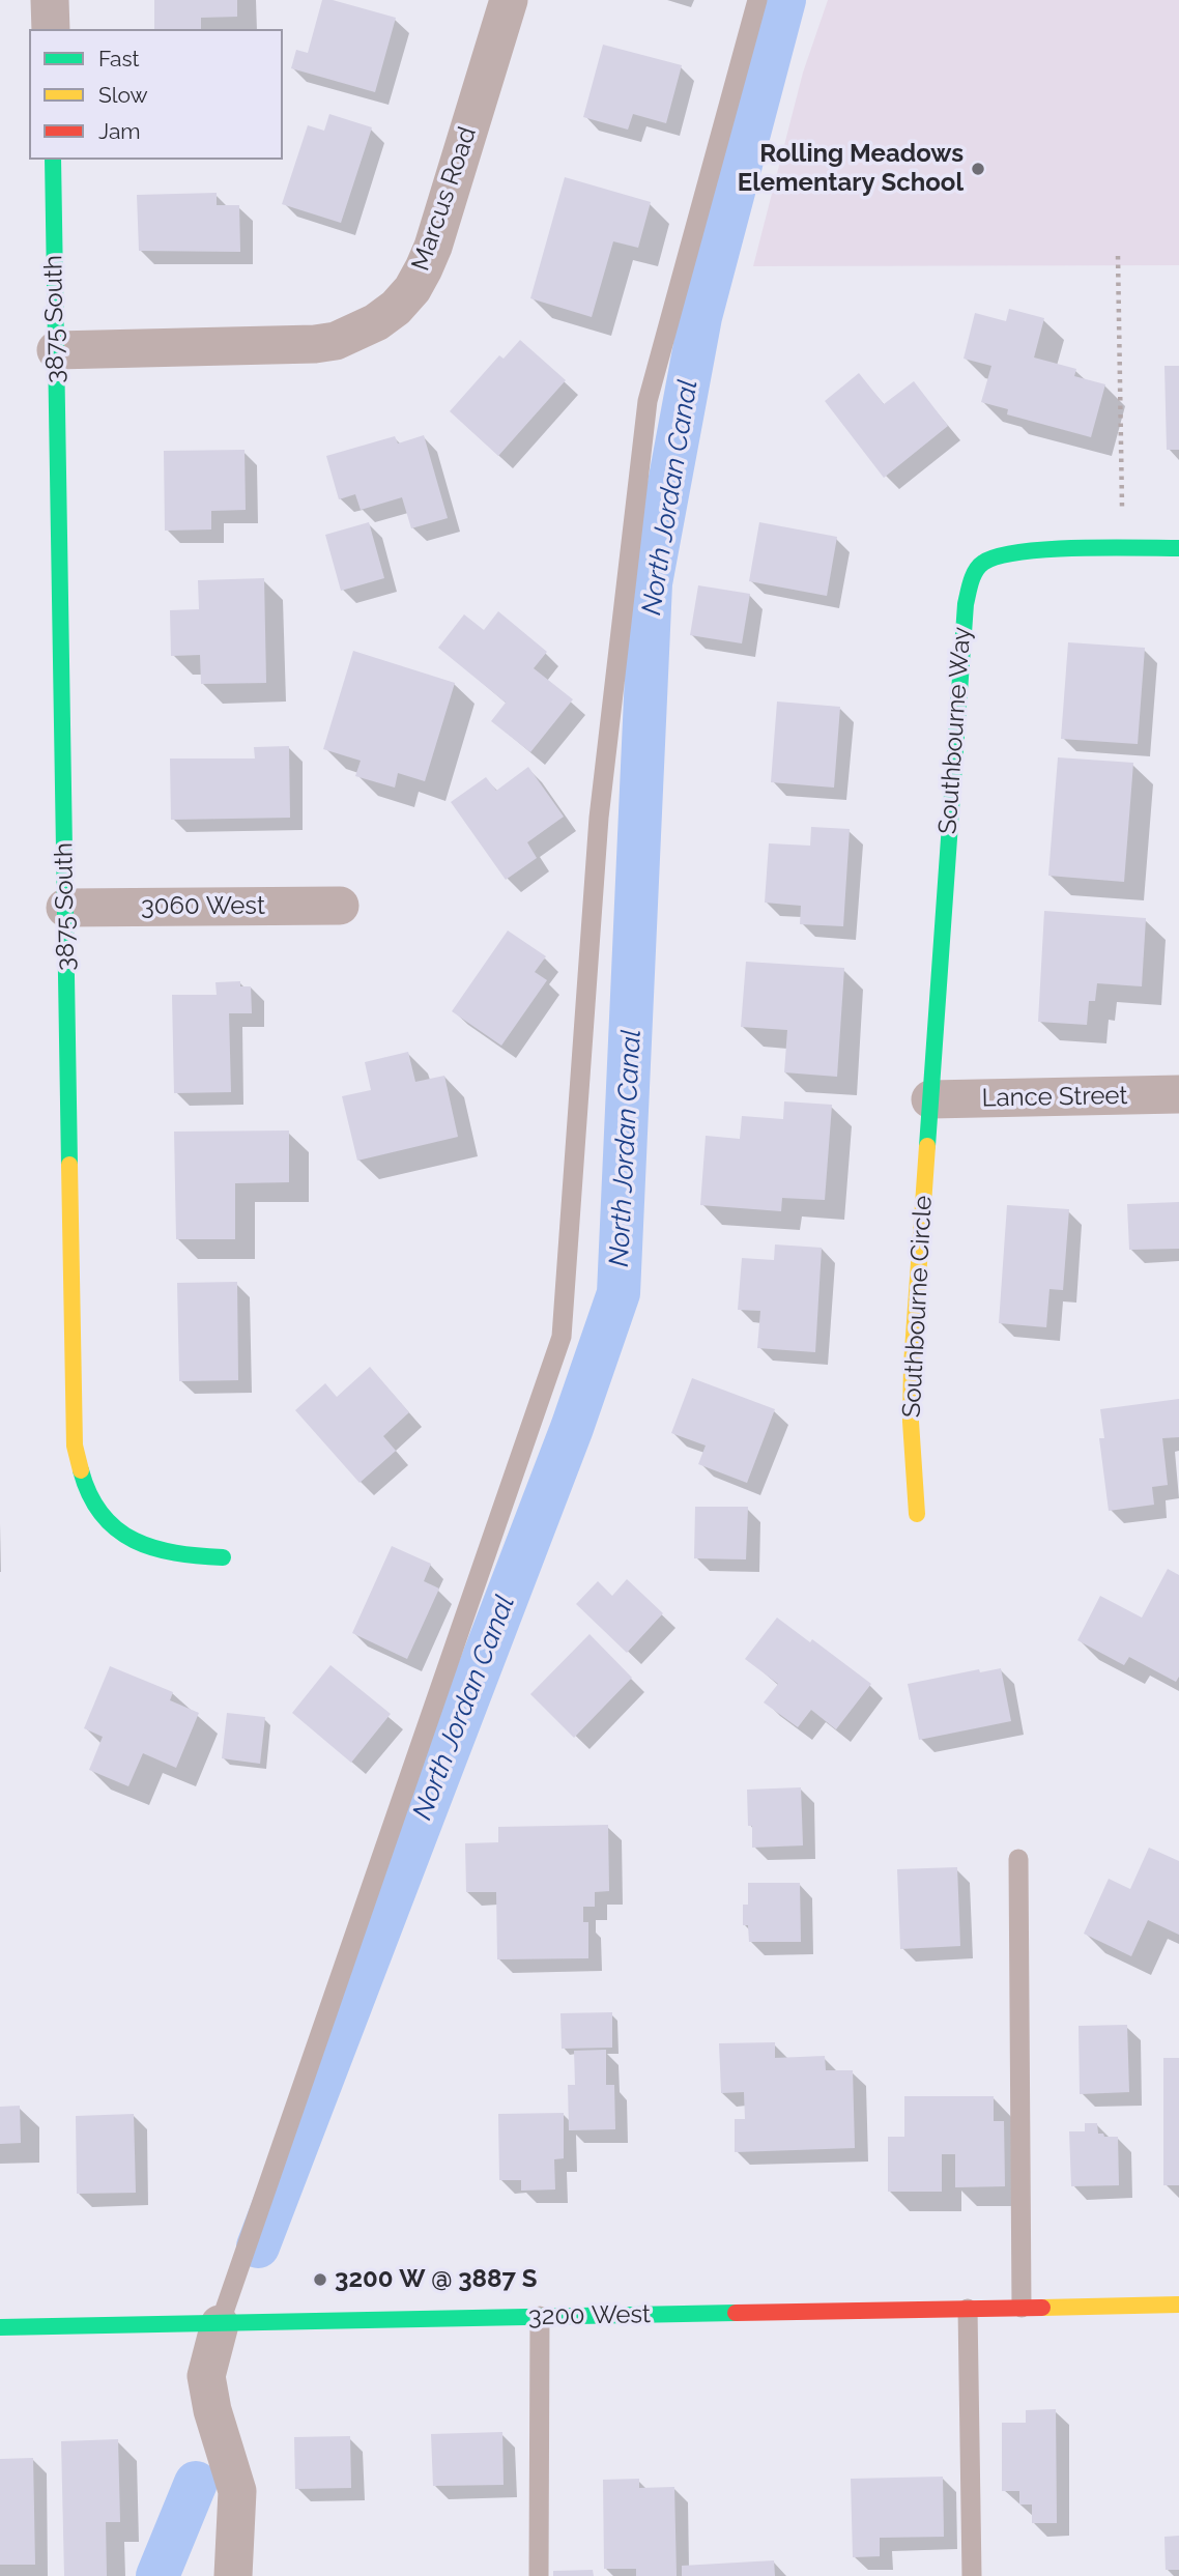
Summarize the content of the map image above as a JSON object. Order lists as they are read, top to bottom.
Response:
{
  "streets": {
    "street": [
      "Marcus Road",
      "3875 South",
      "Southbourne Way",
      "3060 West",
      "Lance Street",
      "Southbourne Circle",
      "3200 West"
    ]
  },
  "crossings": [
    ["Marcus Road", "3875 South"],
    ["3875 South", "3060 West"],
    ["Southbourne Way", "Lance Street"],
    ["Southbourne Way", "Southbourne Circle"],
    ["Lance Street", "Southbourne Circle"]
  ],
  "water": ["North Jordan Canal"],
  "places": ["Rolling Meadows Elementary School", "3200 W @ 3887 S"],
  "legend": ["Fast", "Slow", "Jam"]
}
